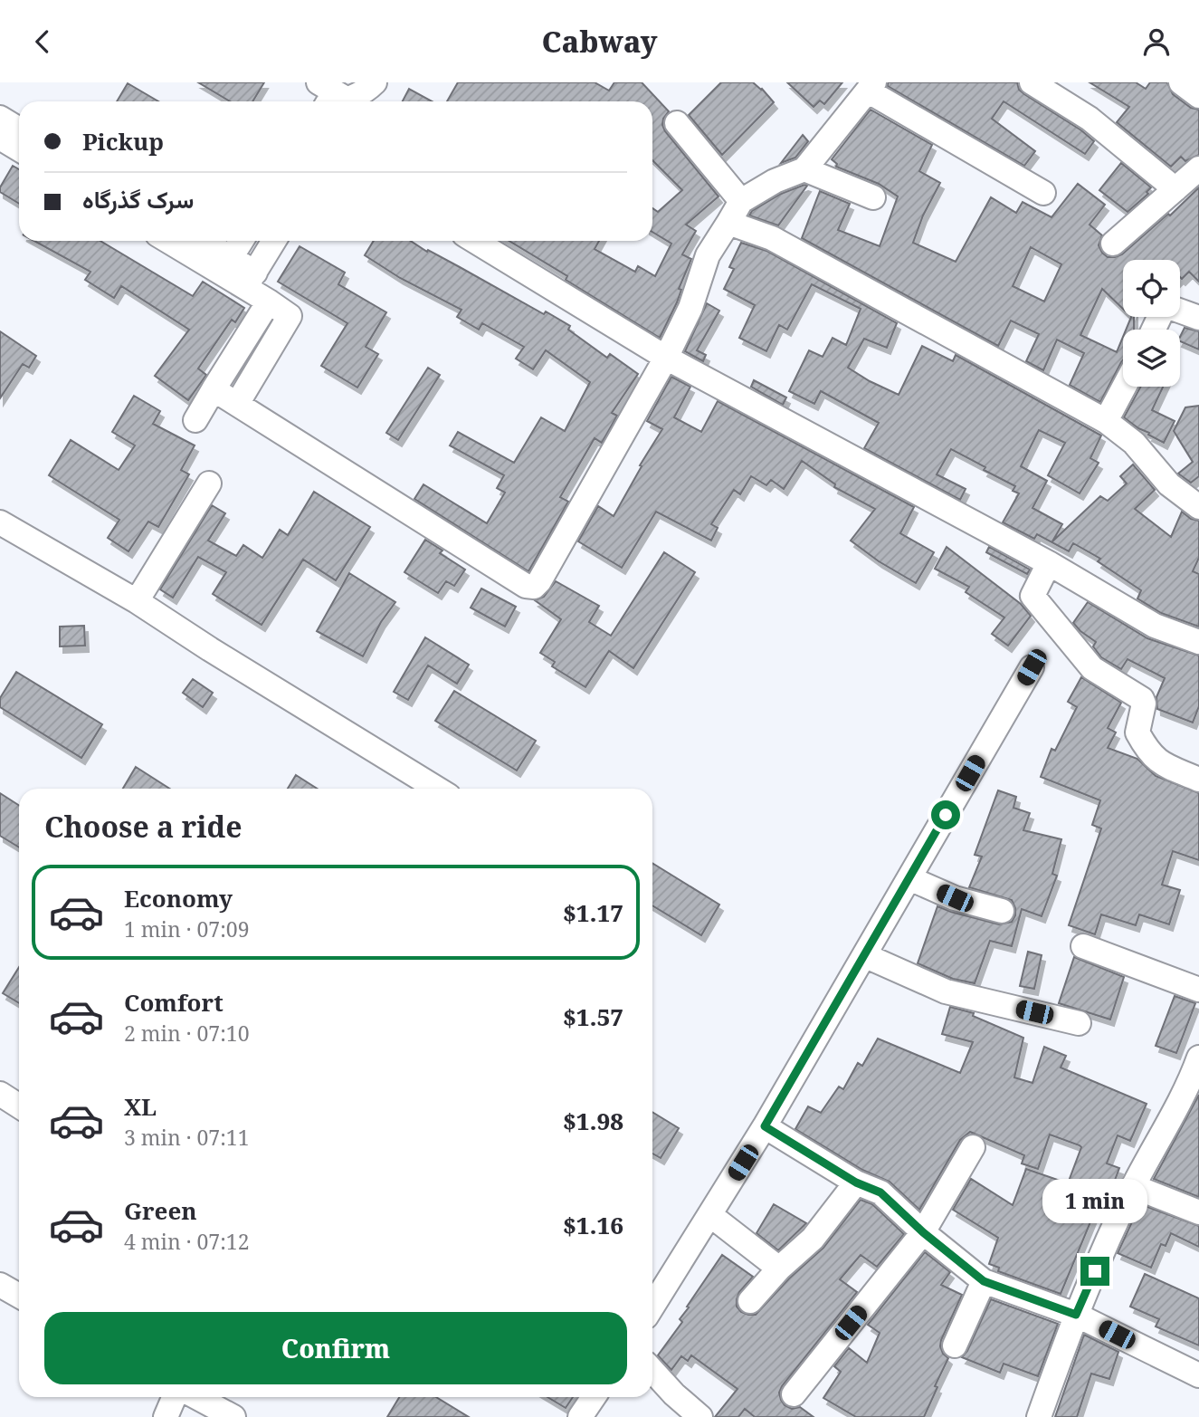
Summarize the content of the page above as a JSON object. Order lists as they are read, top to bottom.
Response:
{
  "page": {
    "header": "Cabway",
    "banner": ["Pickup", "سرک گذرگاه"],
    "heading": "Choose a ride",
    "list": [
      {
        "name": "Economy",
        "note": "1 min · 07:09",
        "value": "$1.17"
      },
      {
        "name": "Comfort",
        "note": "2 min · 07:10",
        "value": "$1.57"
      },
      {
        "name": "XL",
        "note": "3 min · 07:11",
        "value": "$1.98"
      },
      {
        "name": "Green",
        "note": "4 min · 07:12",
        "value": "$1.16"
      }
    ],
    "bubble": "1 min",
    "buttons": "Confirm"
  }
}
